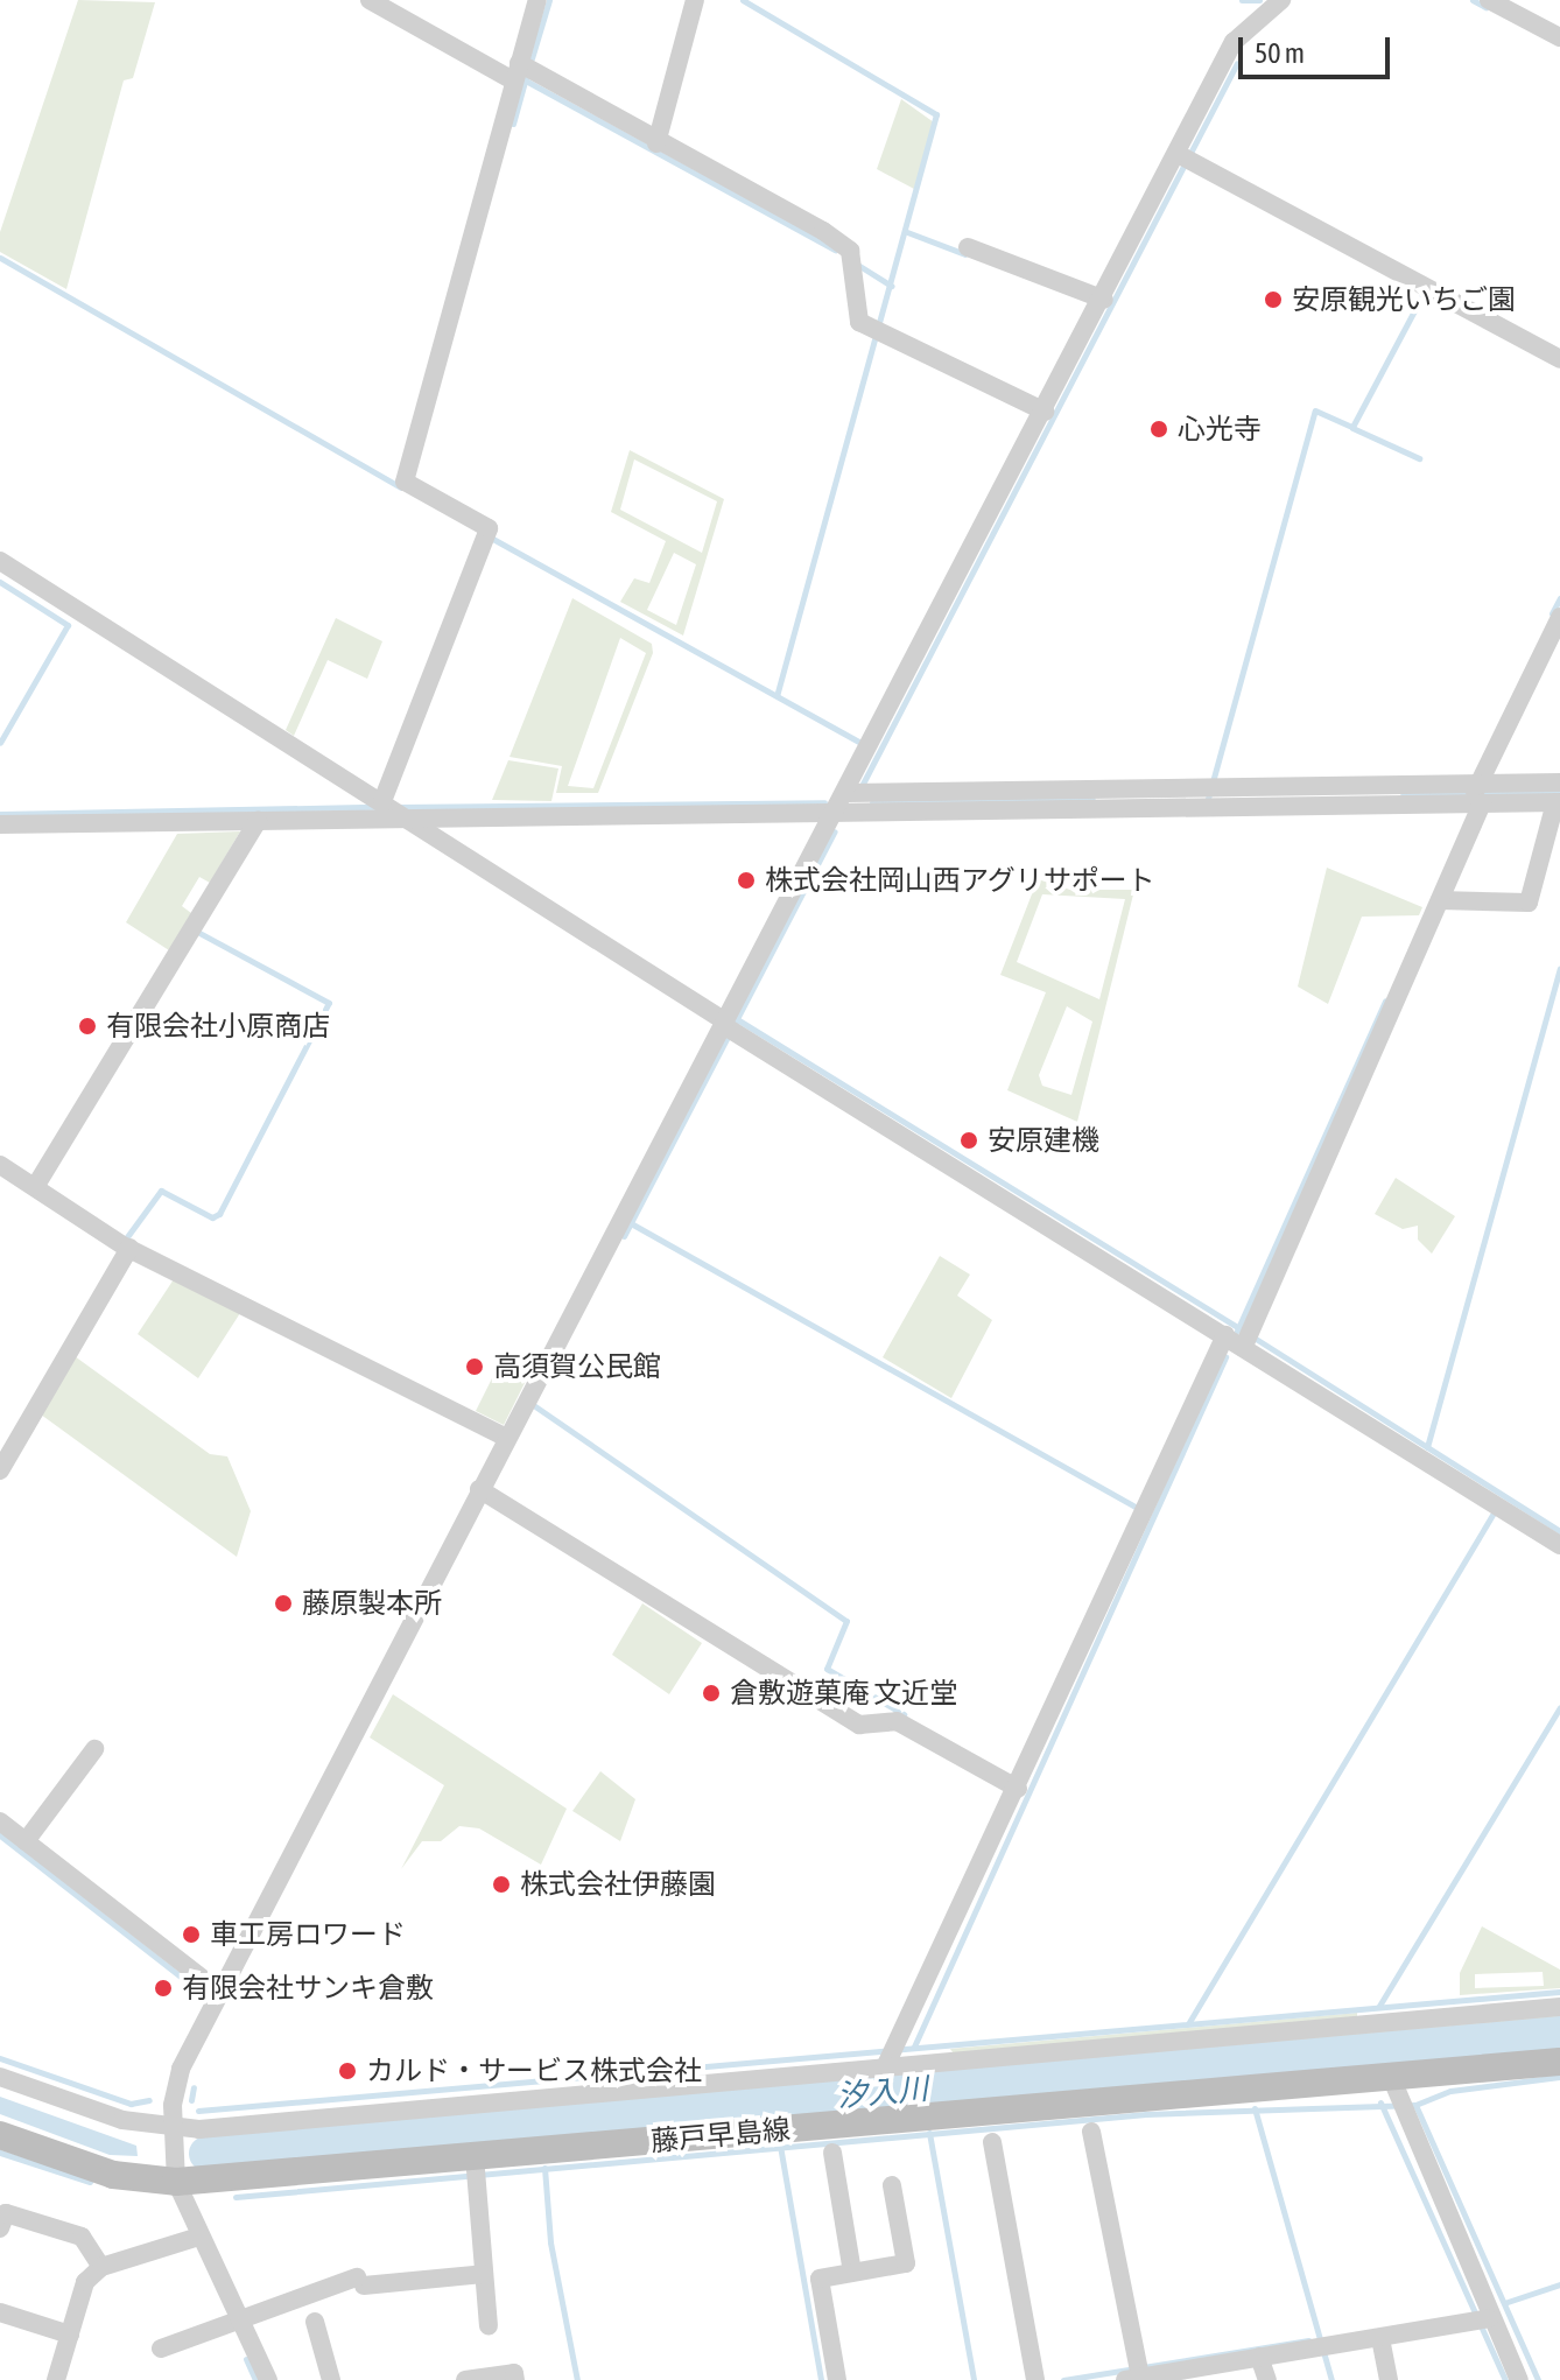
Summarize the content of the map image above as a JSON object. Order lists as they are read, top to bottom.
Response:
{
  "streets": {
    "main road": ["藤戸早島線"]
  },
  "water": ["汐入川"],
  "places": [
    "安原観光いちご園",
    "心光寺",
    "株式会社岡山西アグリサポート",
    "有限会社小原商店",
    "安原建機",
    "高須賀公民館",
    "藤原製本所",
    "倉敷遊菓庵 文近堂",
    "株式会社伊藤園",
    "車工房ロワード",
    "有限会社サンキ倉敷",
    "カルド・サービス株式会社"
  ],
  "scale_bar": "50 m"
}
